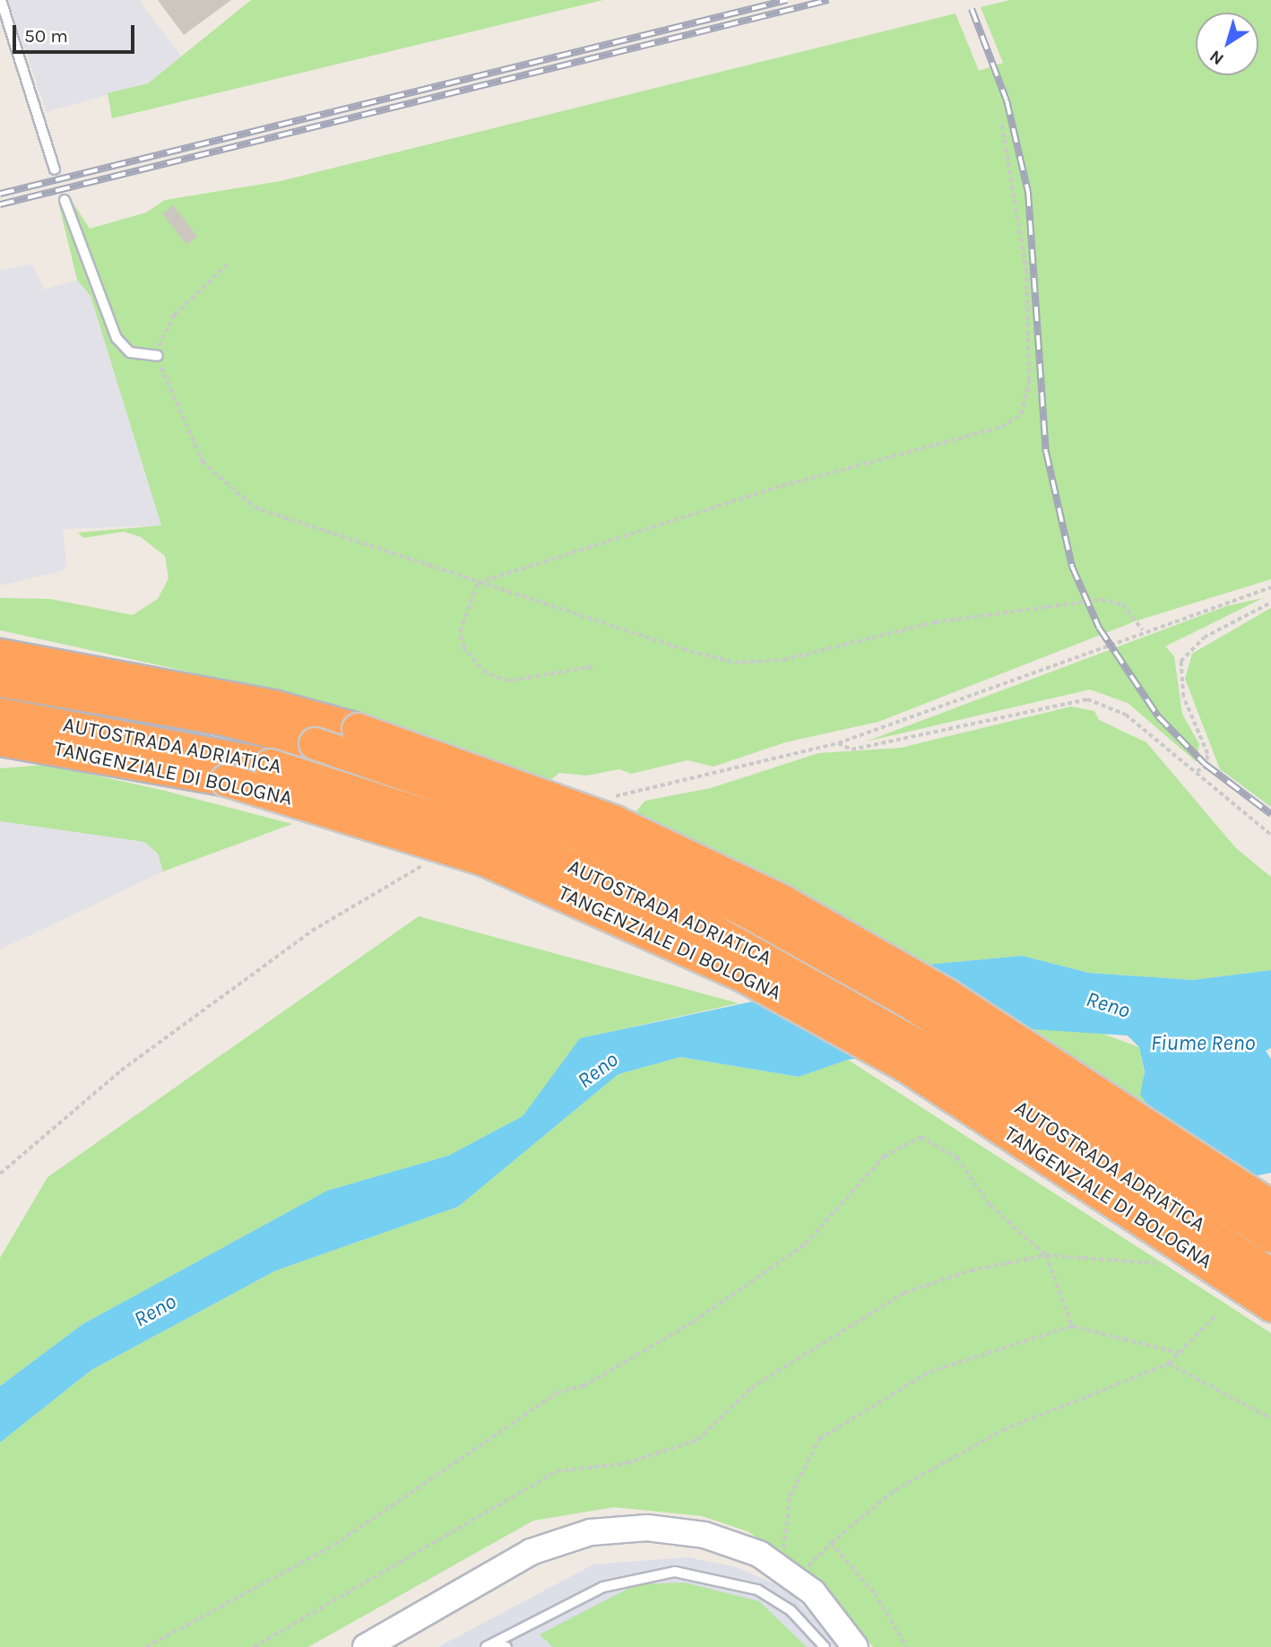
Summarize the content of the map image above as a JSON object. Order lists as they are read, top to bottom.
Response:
{
  "streets": {
    "highway": ["AUTOSTRADA ADRIATICA", "TANGENZIALE DI BOLOGNA"]
  },
  "water": ["Reno", "Fiume Reno"],
  "scale_bar": "50 m",
  "north": "bottom left"
}
